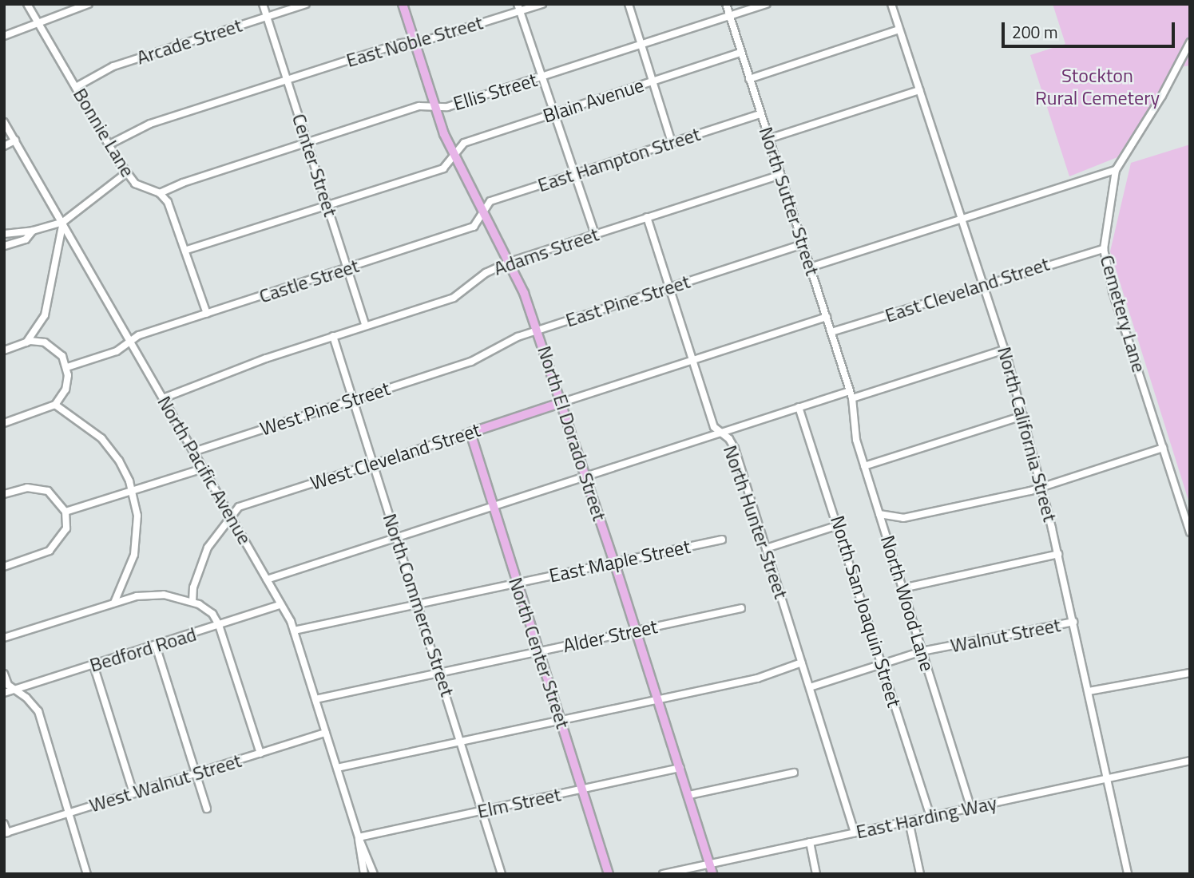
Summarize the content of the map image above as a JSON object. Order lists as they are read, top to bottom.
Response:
{
  "streets": {
    "main road": ["North El Dorado Street", "West Cleveland Street", "North Center Street"],
    "street": [
      "Arcade Street",
      "East Noble Street",
      "Ellis Street",
      "Blain Avenue",
      "Bonnie Lane",
      "East Hampton Street",
      "Center Street",
      "North Sutter Street",
      "Adams Street",
      "Castle Street",
      "East Cleveland Street",
      "East Pine Street",
      "Cemetery Lane",
      "West Pine Street",
      "North California Street",
      "North Pacific Avenue",
      "North Hunter Street",
      "East Maple Street",
      "North Wood Lane",
      "North Commerce Street",
      "North San Joaquin Street",
      "Walnut Street",
      "Alder Street",
      "Bedford Road",
      "West Walnut Street",
      "Elm Street",
      "East Harding Way"
    ]
  },
  "crossings": [
    ["Arcade Street", "Bonnie Lane"],
    ["Arcade Street", "Center Street"],
    ["East Noble Street", "Bonnie Lane"],
    ["East Noble Street", "Center Street"],
    ["East Noble Street", "North El Dorado Street"],
    ["Ellis Street", "Bonnie Lane"],
    ["Ellis Street", "Center Street"],
    ["Ellis Street", "North Sutter Street"],
    ["Ellis Street", "North El Dorado Street"],
    ["Blain Avenue", "Center Street"],
    ["Blain Avenue", "North Sutter Street"],
    ["Blain Avenue", "North El Dorado Street"],
    ["East Hampton Street", "North Sutter Street"],
    ["East Hampton Street", "Castle Street"],
    ["East Hampton Street", "North El Dorado Street"],
    ["Center Street", "Adams Street"],
    ["Center Street", "Castle Street"],
    ["North Sutter Street", "Adams Street"],
    ["North Sutter Street", "East Cleveland Street"],
    ["North Sutter Street", "East Pine Street"],
    ["North Sutter Street", "North Wood Lane"],
    ["Adams Street", "North El Dorado Street"],
    ["Adams Street", "North Pacific Avenue"],
    ["Adams Street", "North Hunter Street"],
    ["Adams Street", "North Commerce Street"],
    ["Castle Street", "North El Dorado Street"],
    ["Castle Street", "North Pacific Avenue"],
    ["East Cleveland Street", "Cemetery Lane"],
    ["East Cleveland Street", "North California Street"],
    ["East Pine Street", "West Pine Street"],
    ["East Pine Street", "North El Dorado Street"],
    ["East Pine Street", "North Hunter Street"],
    ["West Pine Street", "North Pacific Avenue"],
    ["West Pine Street", "North Commerce Street"],
    ["North El Dorado Street", "West Cleveland Street"],
    ["North El Dorado Street", "East Maple Street"],
    ["North El Dorado Street", "Alder Street"],
    ["North El Dorado Street", "Elm Street"],
    ["North El Dorado Street", "East Harding Way"],
    ["North California Street", "Walnut Street"],
    ["North California Street", "East Harding Way"],
    ["West Cleveland Street", "North Pacific Avenue"],
    ["West Cleveland Street", "North Commerce Street"],
    ["West Cleveland Street", "North Center Street"],
    ["North Pacific Avenue", "East Maple Street"],
    ["North Pacific Avenue", "Alder Street"],
    ["North Pacific Avenue", "Bedford Road"],
    ["North Pacific Avenue", "West Walnut Street"],
    ["North Pacific Avenue", "Elm Street"],
    ["North Hunter Street", "Walnut Street"],
    ["North Hunter Street", "East Harding Way"],
    ["East Maple Street", "North Commerce Street"],
    ["East Maple Street", "North Center Street"],
    ["North Wood Lane", "Walnut Street"],
    ["North Wood Lane", "East Harding Way"],
    ["North Commerce Street", "Alder Street"],
    ["North Commerce Street", "Elm Street"],
    ["North San Joaquin Street", "Walnut Street"],
    ["North San Joaquin Street", "East Harding Way"],
    ["Alder Street", "North Center Street"],
    ["North Center Street", "Elm Street"]
  ],
  "parks": ["Stockton Rural Cemetery"],
  "scale_bar": "200 m"
}
